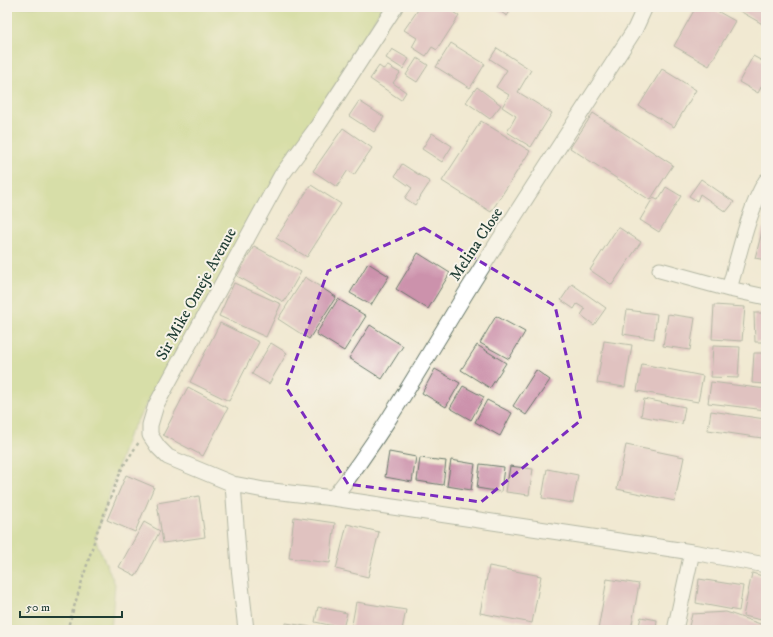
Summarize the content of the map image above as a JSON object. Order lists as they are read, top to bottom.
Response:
{
  "streets": {
    "street": ["Melina Close", "Sir Mike Omeje Avenue"]
  },
  "scale_bar": "50 m"
}
